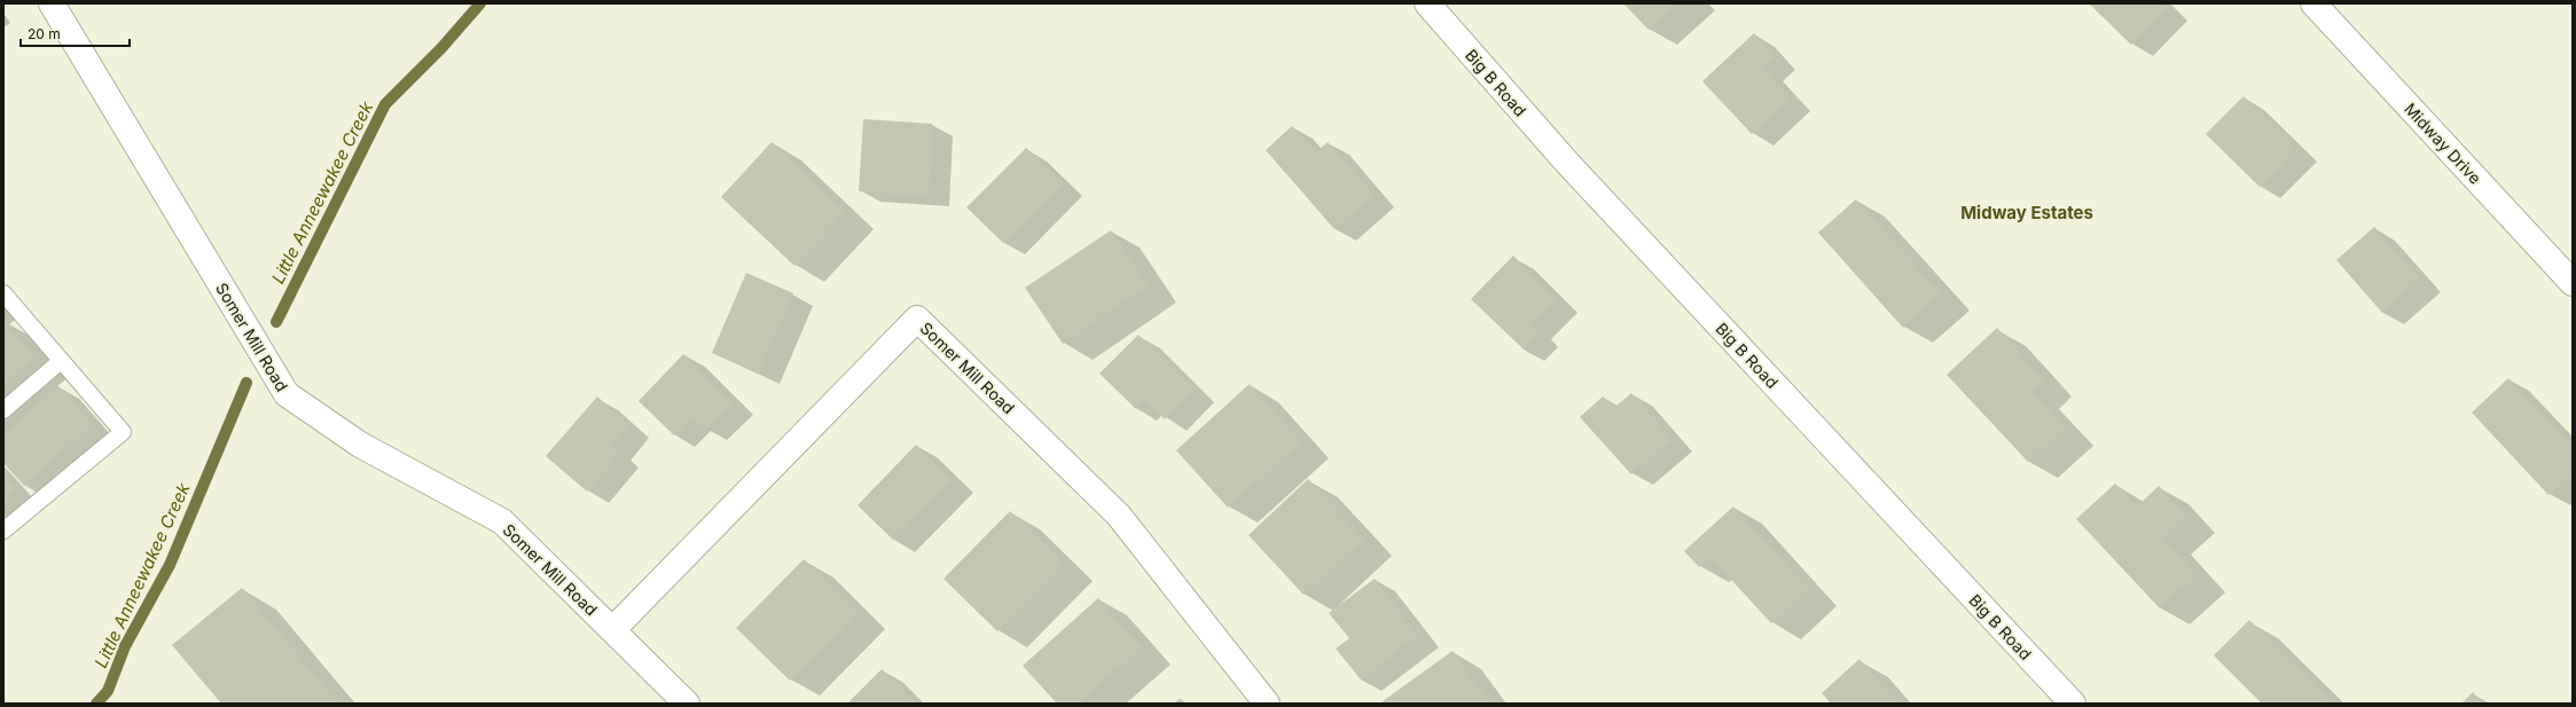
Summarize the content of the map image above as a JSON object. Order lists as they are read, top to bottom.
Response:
{
  "streets": {
    "street": ["Big B Road", "Midway Drive", "Somer Mill Road"]
  },
  "districts": ["Midway Estates"],
  "water": ["Little Anneewakee Creek"],
  "scale_bar": "20 m"
}
